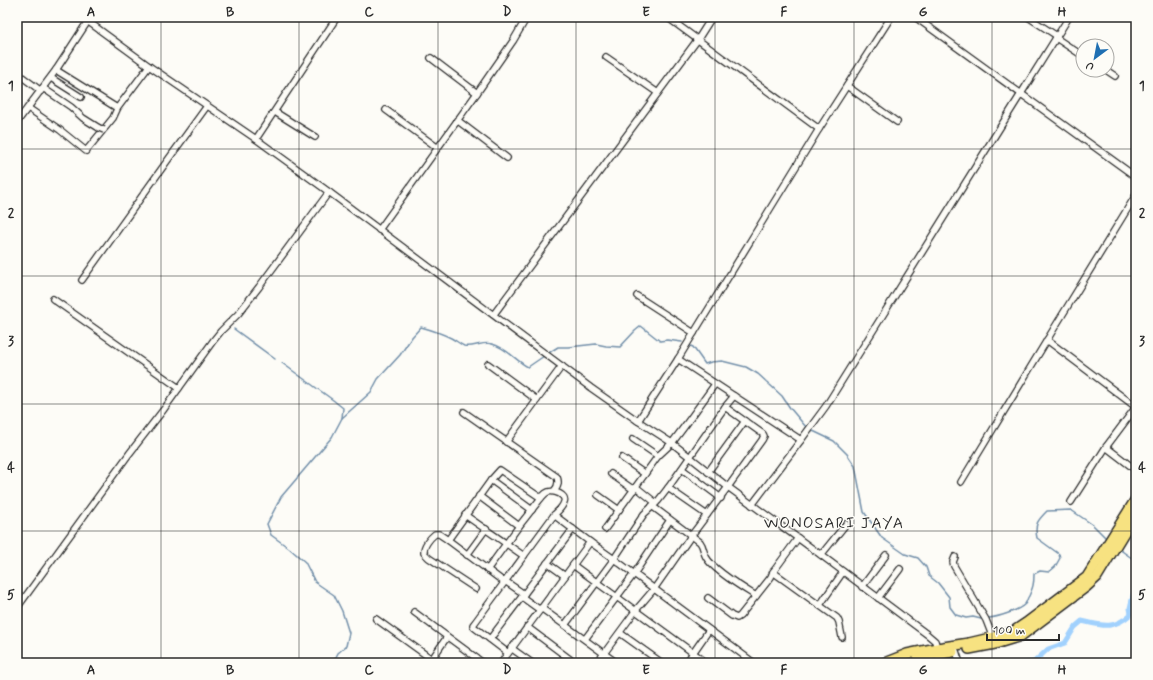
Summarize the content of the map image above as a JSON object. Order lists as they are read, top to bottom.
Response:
{
  "districts": ["WONOSARI JAYA"],
  "scale_bar": "100 m",
  "north": "bottom left",
  "grid": {
    "columns": [
      "A",
      "B",
      "C",
      "D",
      "E",
      "F",
      "G",
      "H"
    ],
    "rows": [
      "1",
      "2",
      "3",
      "4",
      "5"
    ]
  }
}
